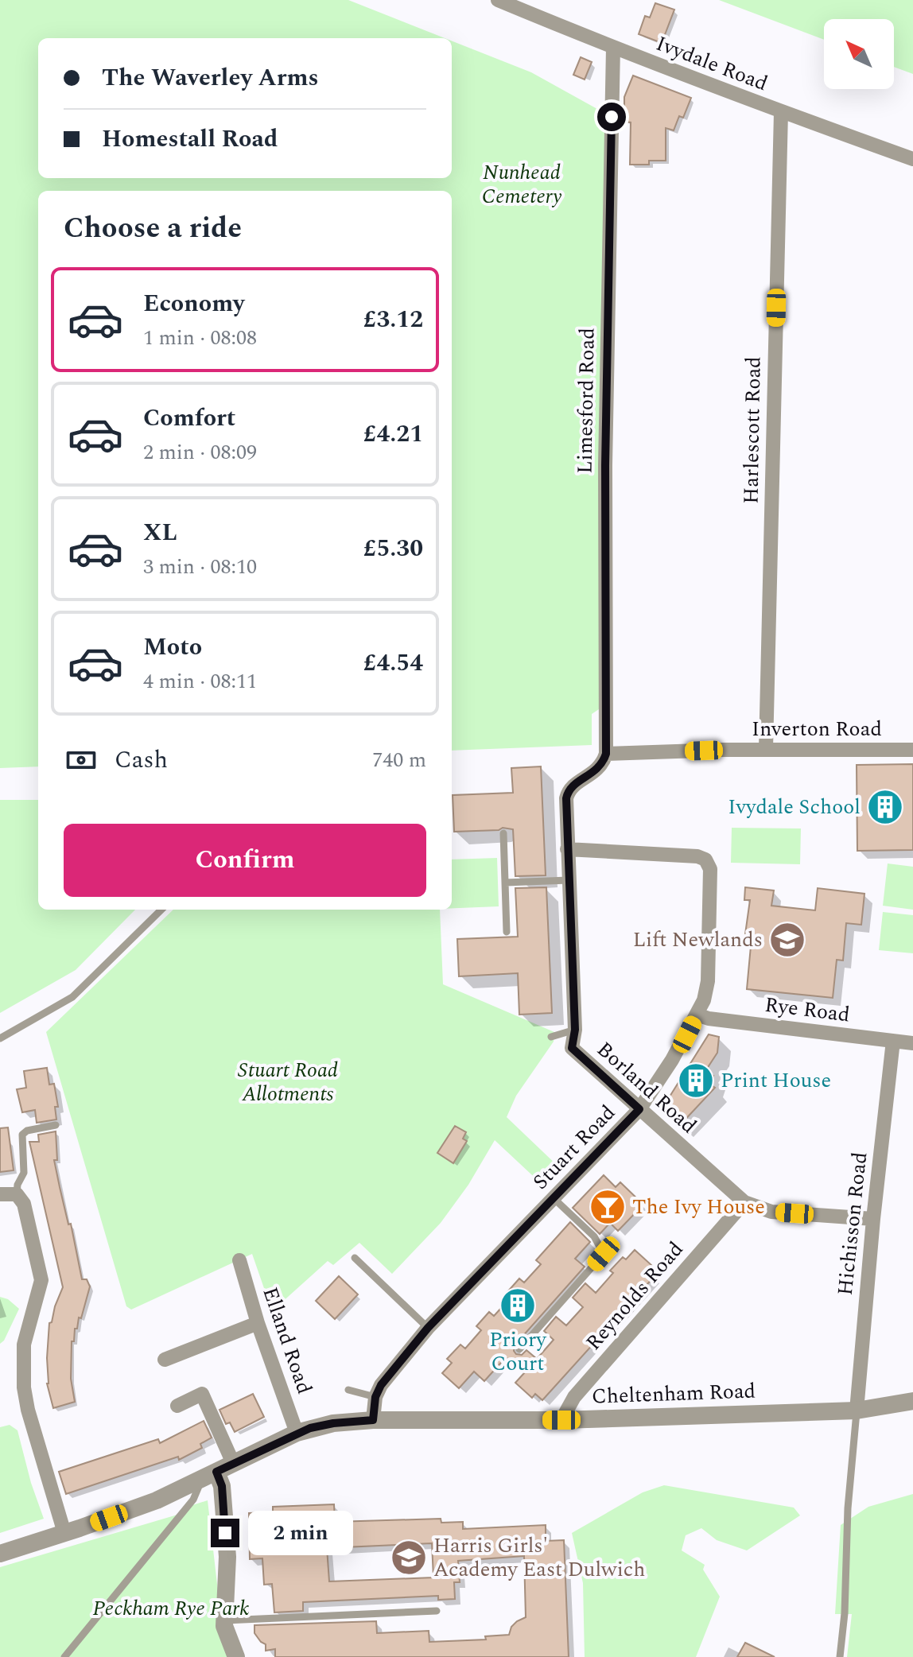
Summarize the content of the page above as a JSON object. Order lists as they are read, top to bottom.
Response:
{
  "streets": {
    "street": [
      "Ivydale Road",
      "Limesford Road",
      "Harlescott Road",
      "Inverton Road",
      "Rye Road",
      "Borland Road",
      "Stuart Road",
      "Hichisson Road",
      "Reynolds Road",
      "Elland Road",
      "Cheltenham Road"
    ]
  },
  "crossings": [
    ["Ivydale Road", "Limesford Road"],
    ["Ivydale Road", "Harlescott Road"],
    ["Limesford Road", "Inverton Road"],
    ["Limesford Road", "Borland Road"],
    ["Harlescott Road", "Inverton Road"],
    ["Inverton Road", "Borland Road"],
    ["Rye Road", "Stuart Road"],
    ["Rye Road", "Hichisson Road"],
    ["Borland Road", "Stuart Road"],
    ["Borland Road", "Hichisson Road"],
    ["Borland Road", "Reynolds Road"],
    ["Stuart Road", "Cheltenham Road"],
    ["Hichisson Road", "Cheltenham Road"],
    ["Reynolds Road", "Cheltenham Road"],
    ["Elland Road", "Cheltenham Road"]
  ],
  "parks": ["Nunhead Cemetery", "Stuart Road Allotments", "Peckham Rye Park"],
  "places": {
    "building": ["Ivydale School", "Print House", "Priory Court"],
    "school or university": ["Lift Newlands", "Harris Girls' Academy East Dulwich"],
    "bar": ["The Ivy House"]
  },
  "north": "top left",
  "page": {
    "banner": ["The Waverley Arms", "Homestall Road"],
    "heading": "Choose a ride",
    "list": [
      {
        "name": "Economy",
        "note": "1 min · 08:08",
        "value": "£3.12"
      },
      {
        "name": "Comfort",
        "note": "2 min · 08:09",
        "value": "£4.21"
      },
      {
        "name": "XL",
        "note": "3 min · 08:10",
        "value": "£5.30"
      },
      {
        "name": "Moto",
        "note": "4 min · 08:11",
        "value": "£4.54"
      }
    ],
    "pay": ["Cash", "740 m"],
    "buttons": "Confirm",
    "bubble": "2 min"
  }
}
